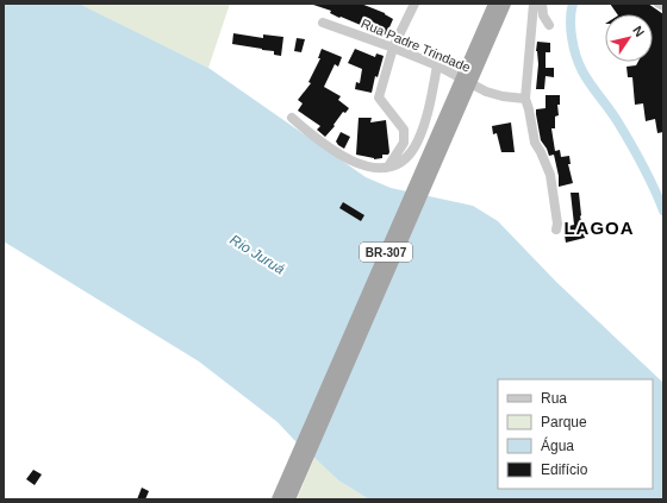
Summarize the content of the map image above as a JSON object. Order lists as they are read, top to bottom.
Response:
{
  "streets": {
    "main road": ["BR-307"],
    "street": ["Rua Padre Trindade"]
  },
  "districts": ["LAGOA"],
  "water": ["Rio Juruá"],
  "legend": [
    "Rua",
    "Parque",
    "Água",
    "Edifício"
  ],
  "north": "top right"
}
